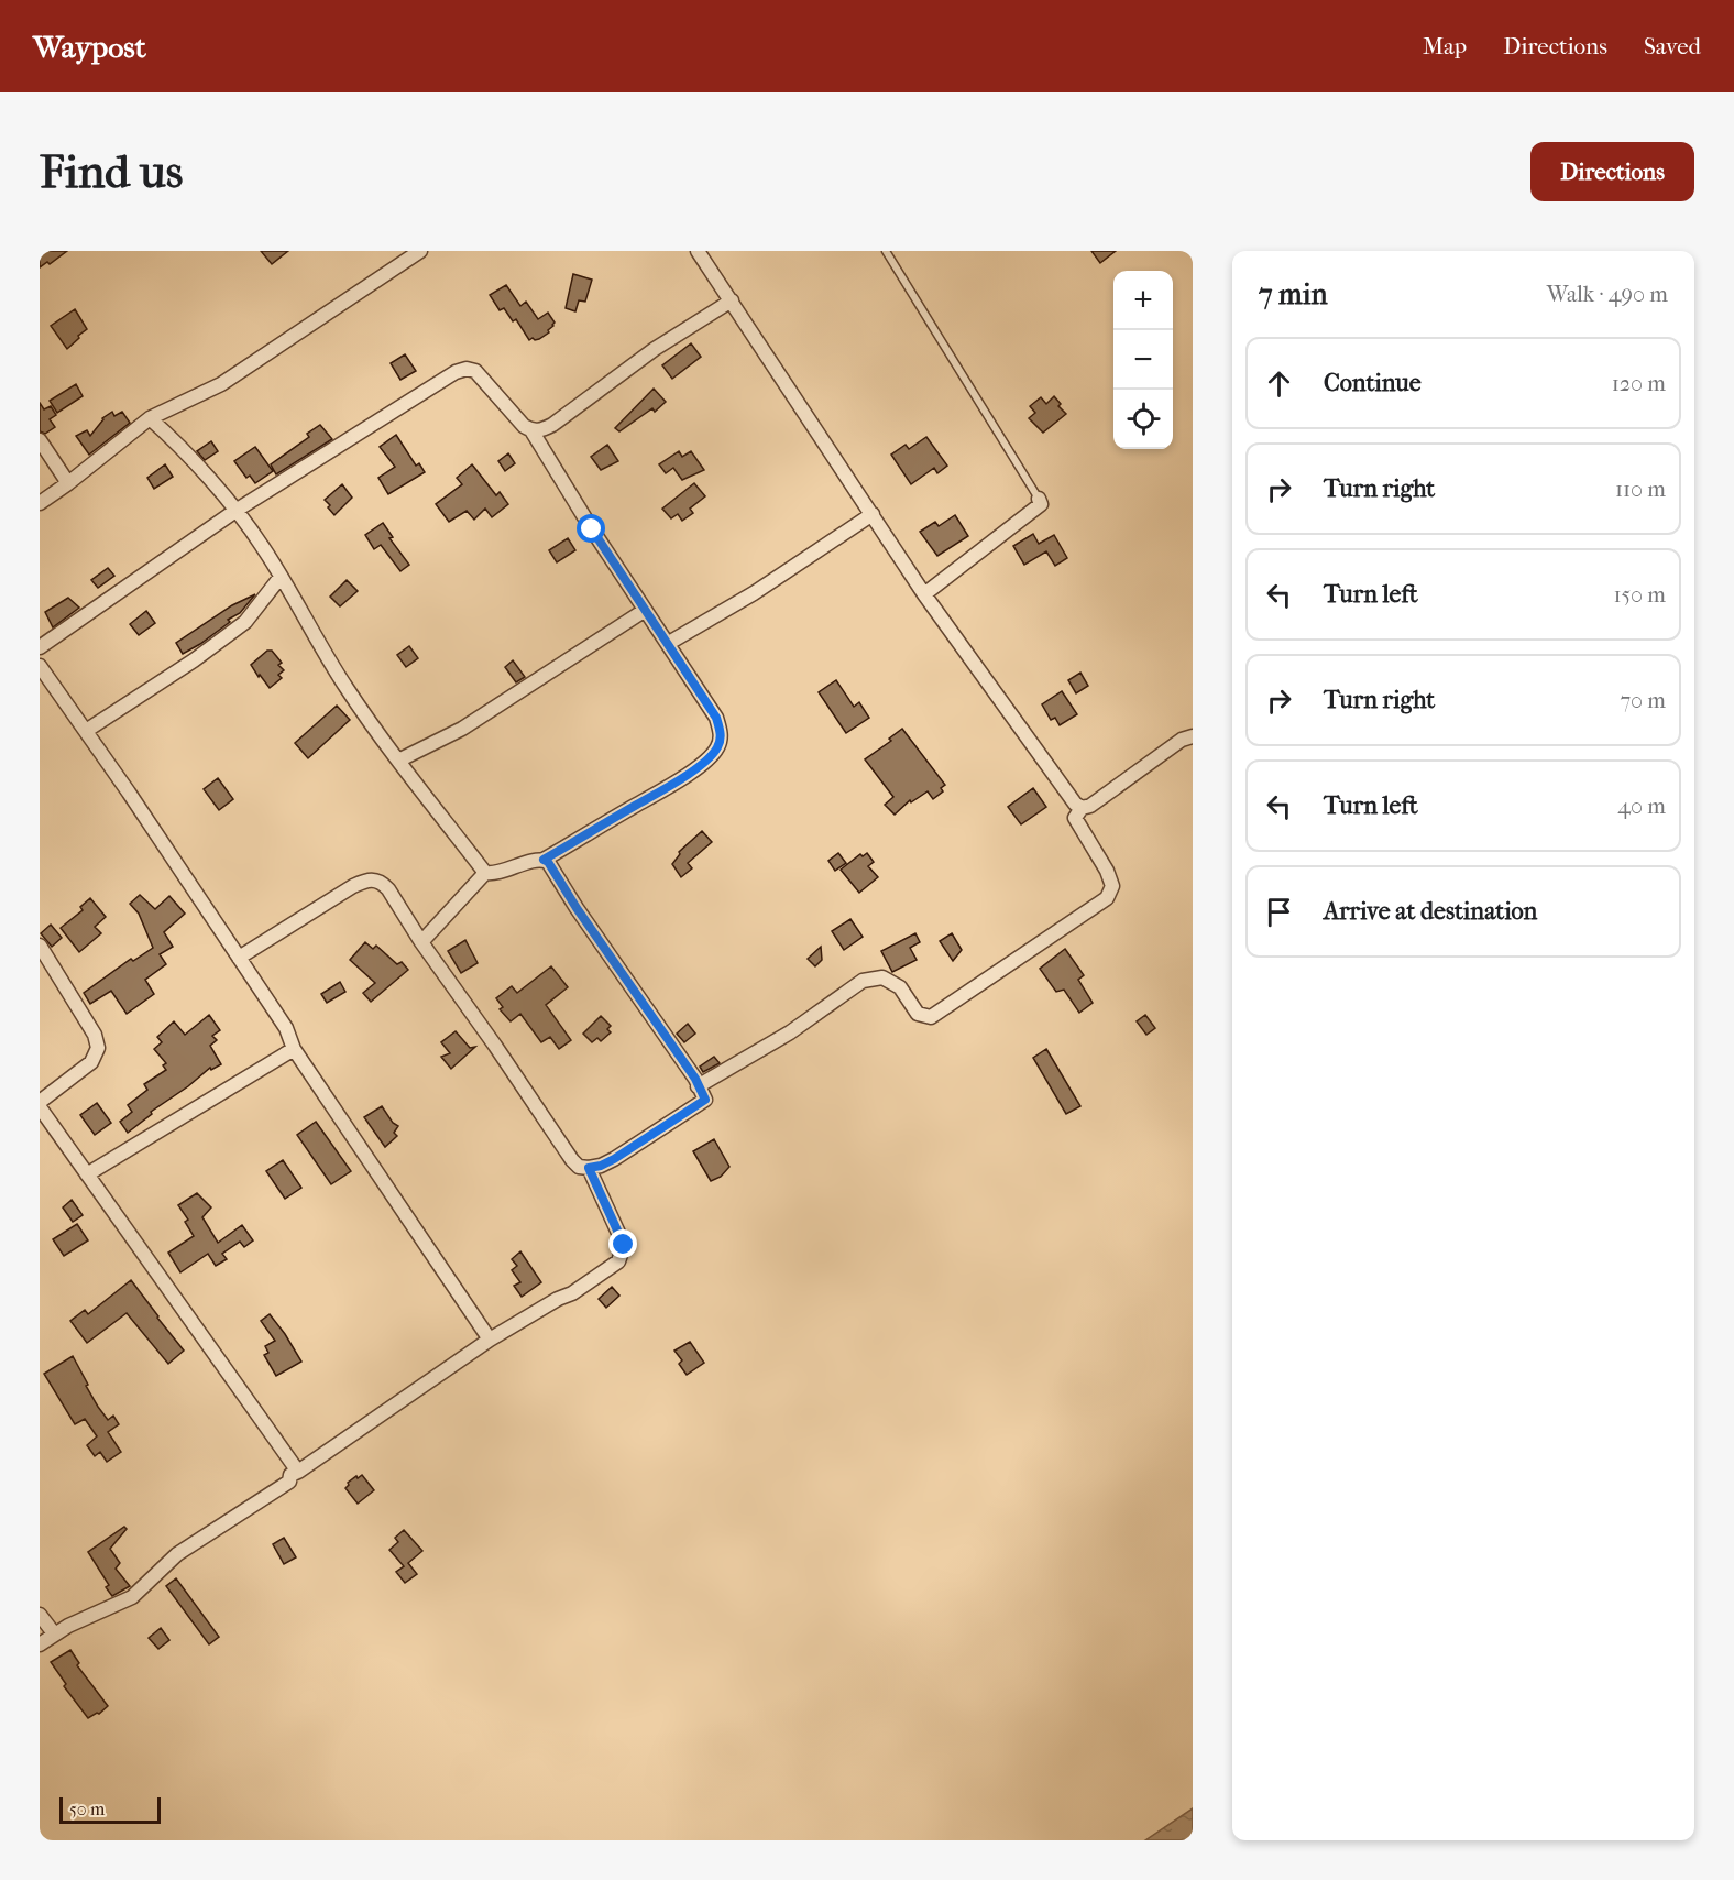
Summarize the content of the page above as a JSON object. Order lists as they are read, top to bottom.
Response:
{
  "scale_bar": "50 m",
  "page": {
    "header": "Waypost",
    "nav": ["Map", "Directions", "Saved"],
    "buttons": "Directions",
    "title": "Find us",
    "heading": ["7 min", "Walk · 490 m"],
    "map_buttons": ["+", "−"],
    "list": [
      ["Continue", "120 m"],
      ["Turn right", "110 m"],
      ["Turn left", "150 m"],
      ["Turn right", "70 m"],
      ["Turn left", "40 m"],
      "Arrive at destination"
    ],
    "scale": "50 m"
  }
}
